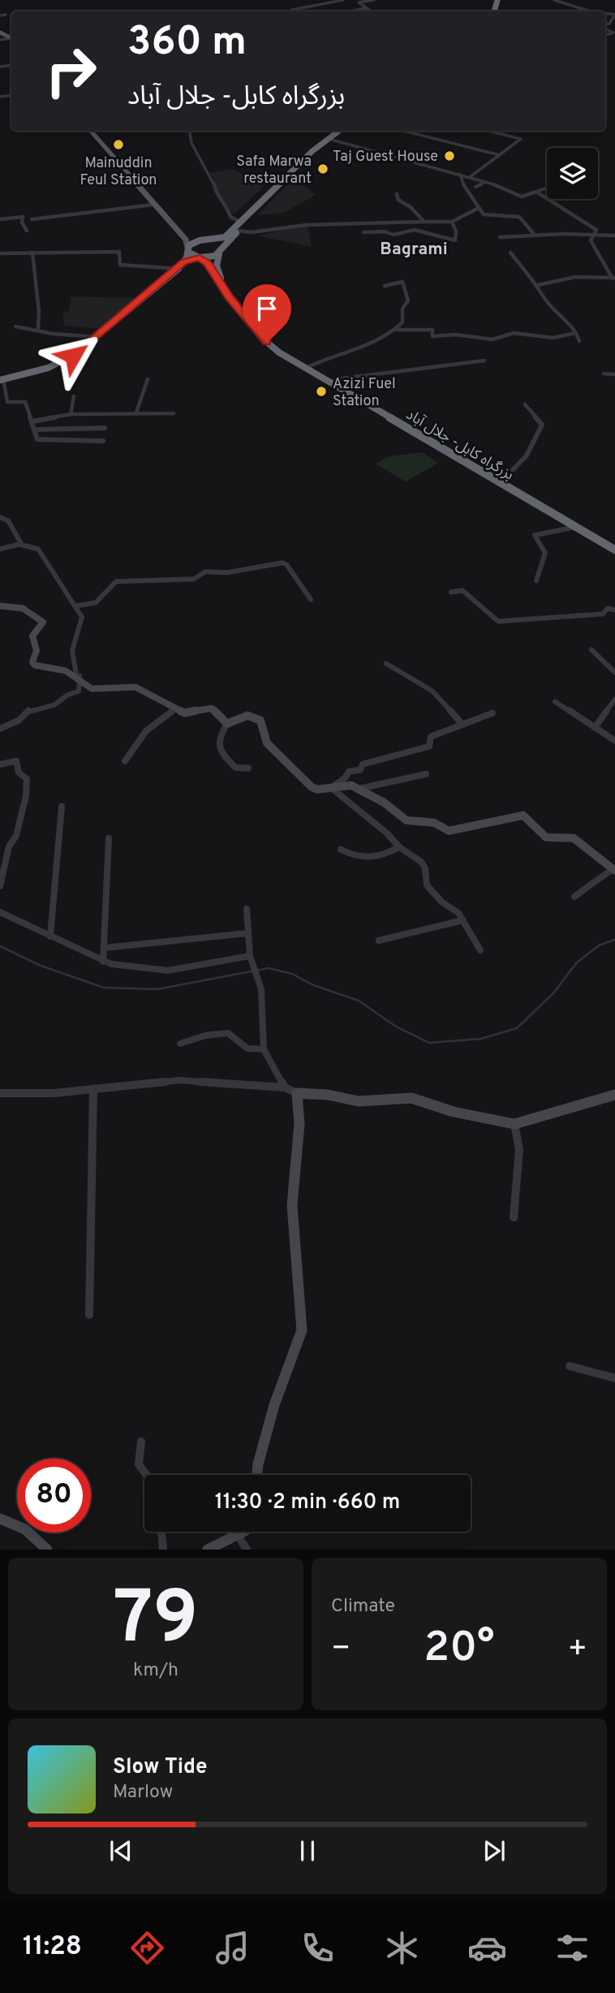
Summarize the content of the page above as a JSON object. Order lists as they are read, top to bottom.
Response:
{
  "streets": {
    "highway": ["بزرگراه کابل- جلال آباد"]
  },
  "districts": ["Bagrami"],
  "places": [
    "Mainuddin Feul Station",
    "Taj Guest House",
    "Safa Marwa restaurant",
    "Azizi Fuel Station"
  ],
  "page": {
    "turn": ["360 m", "بزرگراه کابل- جلال آباد"],
    "limit": "80",
    "trip": "11:30 · 2 min · 660 m",
    "tile": [
      ["79", "km/h"],
      "Climate"
    ],
    "heat": ["−", "20°", "+"],
    "song": ["Slow Tide", "Marlow"],
    "tabs": "11:28"
  }
}
